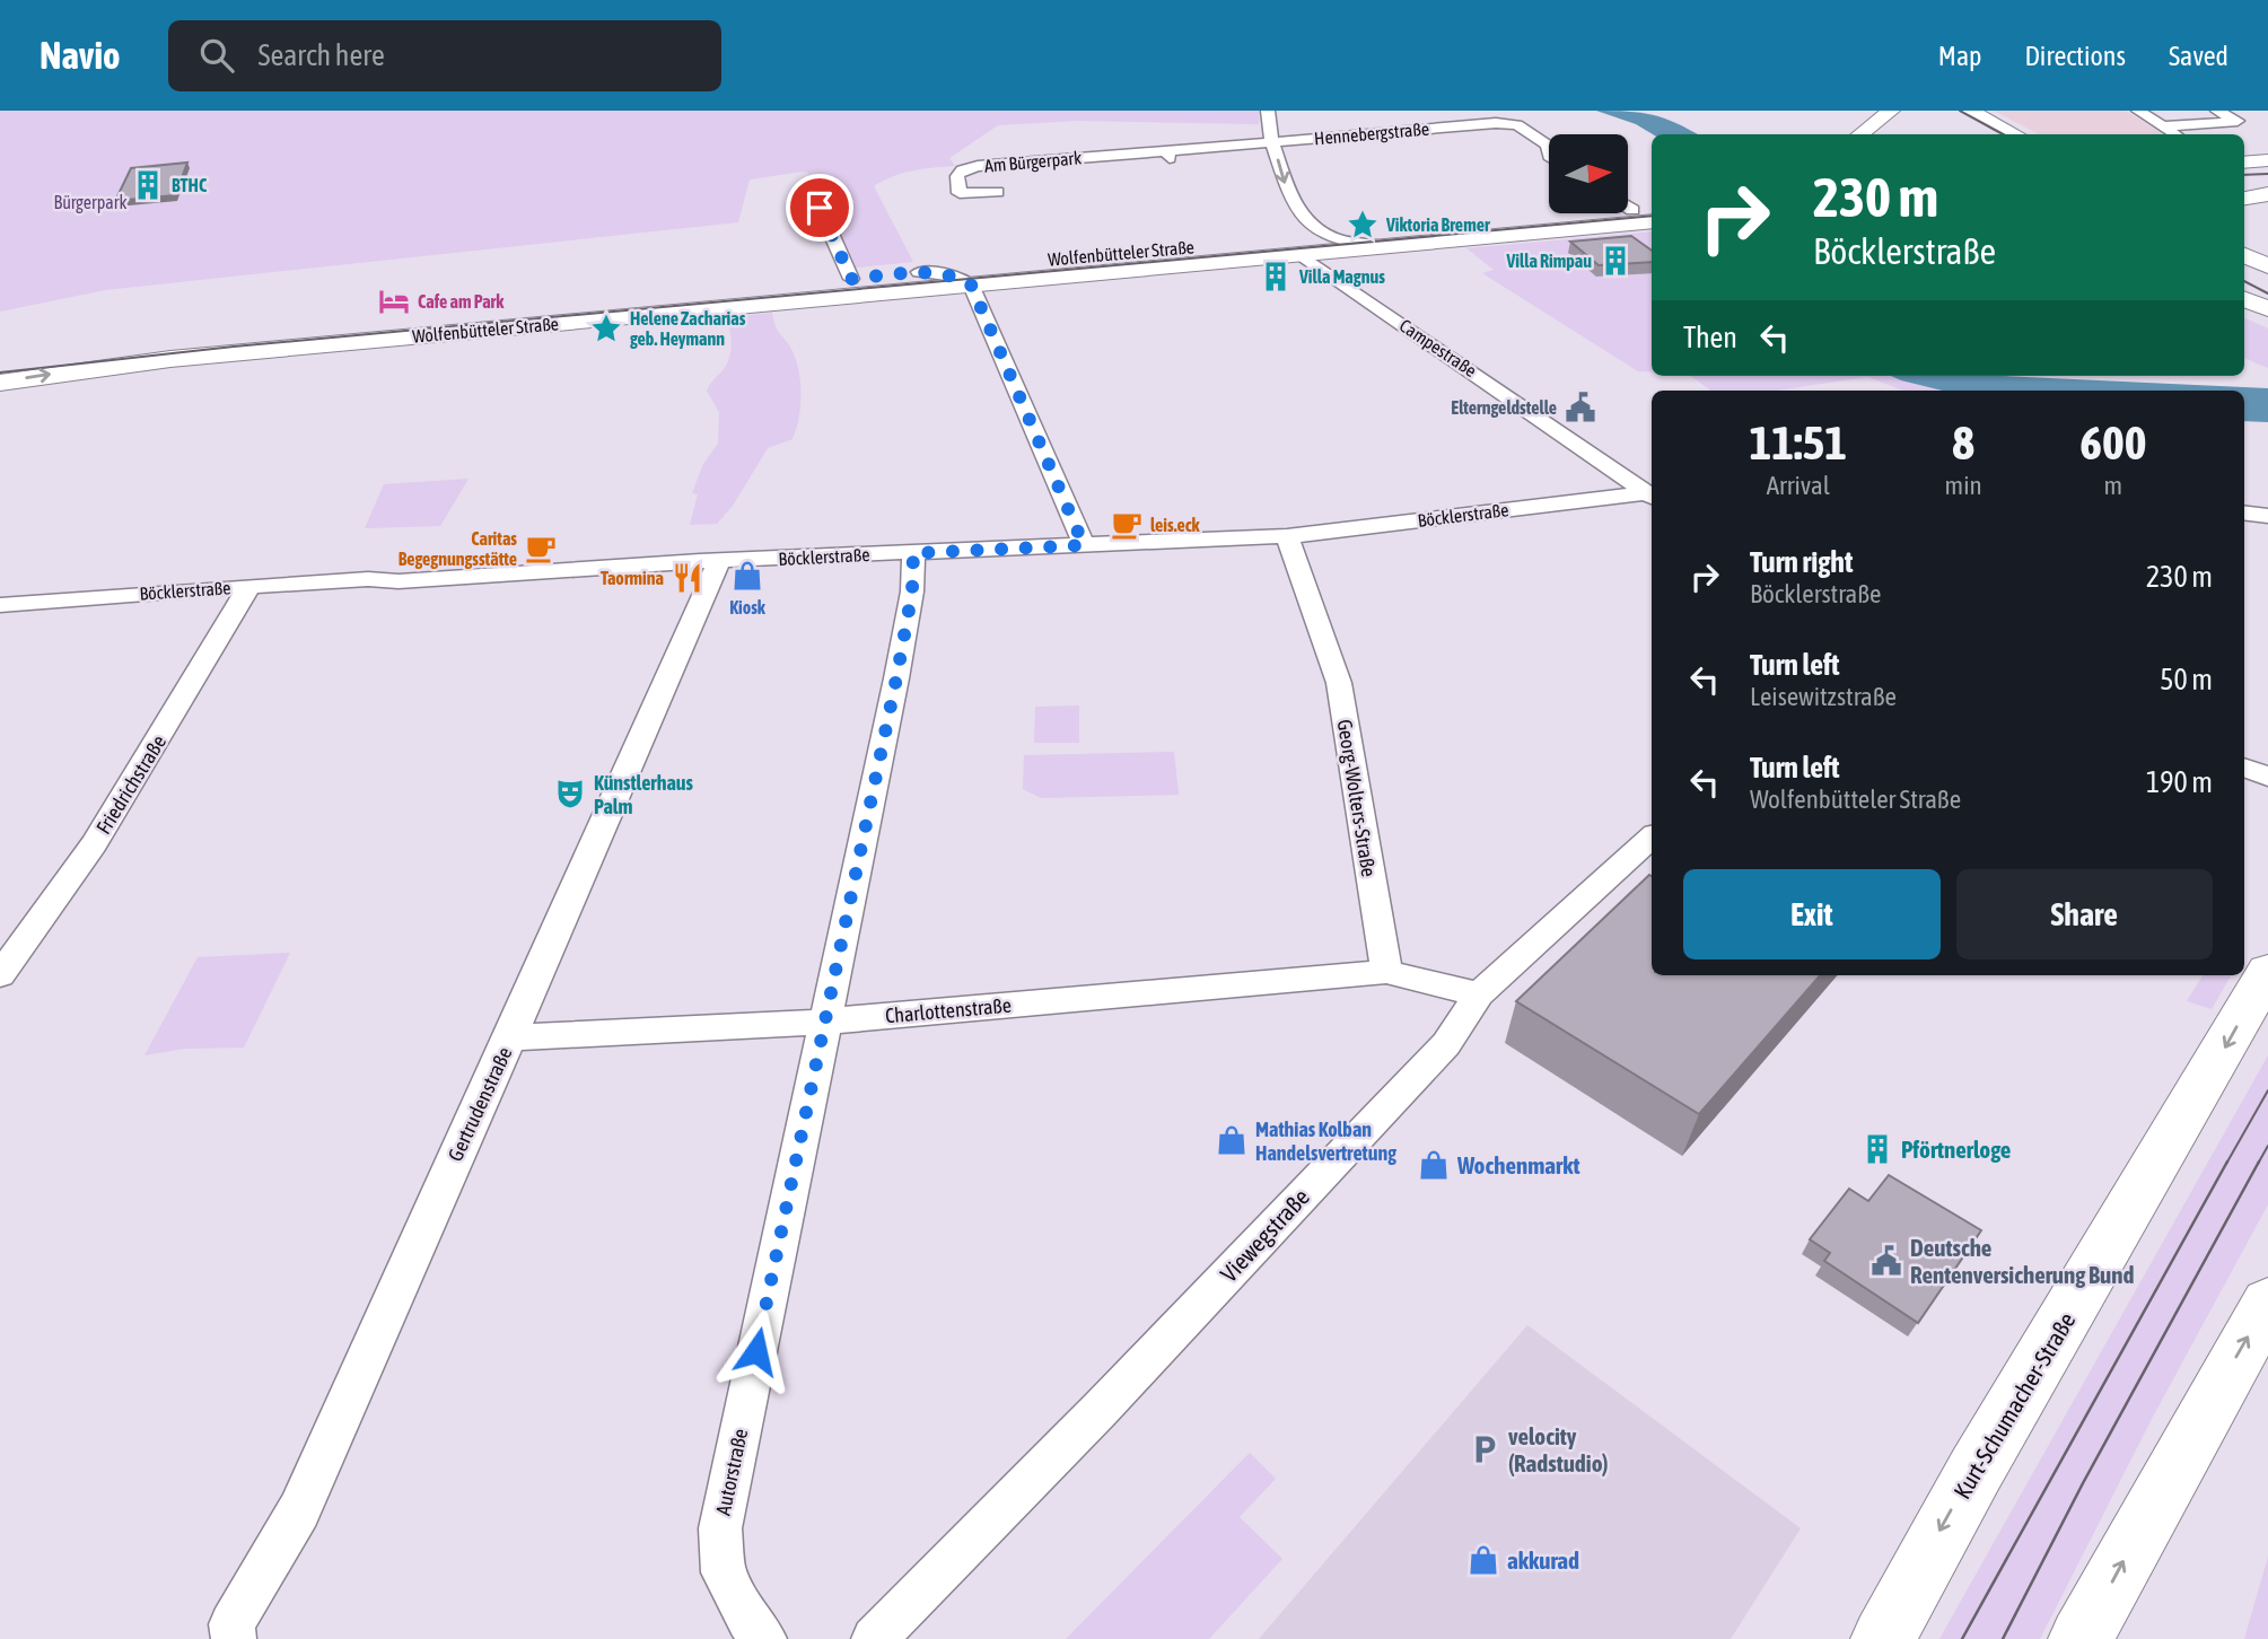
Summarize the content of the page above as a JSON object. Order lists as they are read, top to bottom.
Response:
{
  "streets": {
    "main road": ["Wolfenbütteler Straße", "Kurt-Schumacher-Straße"],
    "street": [
      "Hennebergstraße",
      "Am Bürgerpark",
      "Campestraße",
      "Böcklerstraße",
      "Friedrichstraße",
      "Georg-Wolters-Straße",
      "Charlottenstraße",
      "Gertrudenstraße",
      "Viewegstraße",
      "Autorstraße"
    ]
  },
  "crossings": [
    ["Hennebergstraße", "Am Bürgerpark"],
    ["Wolfenbütteler Straße", "Campestraße"],
    ["Böcklerstraße", "Friedrichstraße"],
    ["Böcklerstraße", "Georg-Wolters-Straße"],
    ["Böcklerstraße", "Gertrudenstraße"],
    ["Böcklerstraße", "Autorstraße"],
    ["Georg-Wolters-Straße", "Charlottenstraße"],
    ["Charlottenstraße", "Gertrudenstraße"],
    ["Charlottenstraße", "Autorstraße"]
  ],
  "parks": ["Bürgerpark"],
  "places": {
    "building": [
      "BTHC",
      "Villa Rimpau",
      "Villa Magnus",
      "Pförtnerloge"
    ],
    "place": ["Viktoria Bremer", "Helene Zacharias geb. Heymann"],
    "hotel": ["Cafe am Park"],
    "public building": ["Elterngeldstelle", "Deutsche Rentenversicherung Bund"],
    "cafe": ["leis.eck", "Caritas Begegnungsstätte"],
    "shop": [
      "Kiosk",
      "Mathias Kolban Handelsvertretung",
      "Wochenmarkt",
      "akkurad"
    ],
    "restaurant": ["Taormina"],
    "theatre": ["Künstlerhaus Palm"],
    "parking": ["velocity (Radstudio)"]
  },
  "north": "right",
  "page": {
    "header": "Navio",
    "search": "Search here",
    "nav": ["Map", "Directions", "Saved"],
    "turn": ["230 m", "Böcklerstraße"],
    "then": "Then",
    "eta": [
      "11:51",
      "Arrival",
      "8",
      "min",
      "600",
      "m"
    ],
    "list": [
      {
        "name": "Turn right",
        "note": "Böcklerstraße",
        "value": "230 m"
      },
      {
        "name": "Turn left",
        "note": "Leisewitzstraße",
        "value": "50 m"
      },
      {
        "name": "Turn left",
        "note": "Wolfenbütteler Straße",
        "value": "190 m"
      }
    ],
    "buttons": ["Exit", "Share"]
  }
}
